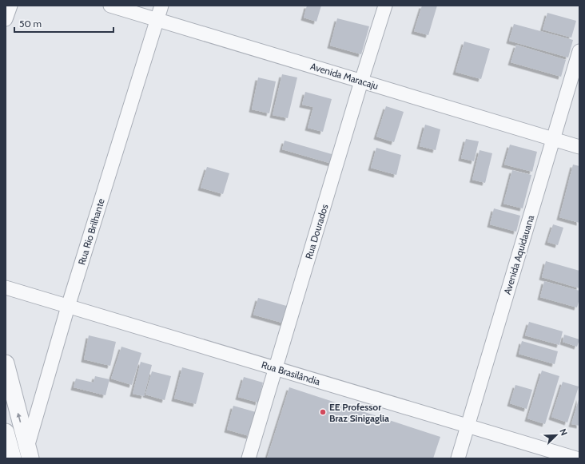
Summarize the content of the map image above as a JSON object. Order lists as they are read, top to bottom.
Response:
{
  "streets": {
    "street": [
      "Avenida Maracaju",
      "Rua Rio Brilhante",
      "Rua Dourados",
      "Avenida Aquidauana",
      "Rua Brasilândia"
    ]
  },
  "crossings": [
    ["Avenida Maracaju", "Rua Rio Brilhante"],
    ["Avenida Maracaju", "Rua Dourados"],
    ["Avenida Maracaju", "Avenida Aquidauana"],
    ["Rua Rio Brilhante", "Rua Brasilândia"],
    ["Rua Dourados", "Rua Brasilândia"],
    ["Avenida Aquidauana", "Rua Brasilândia"]
  ],
  "places": ["EE Professor Braz Sinigaglia"],
  "scale_bar": "50 m",
  "north": "top right"
}
